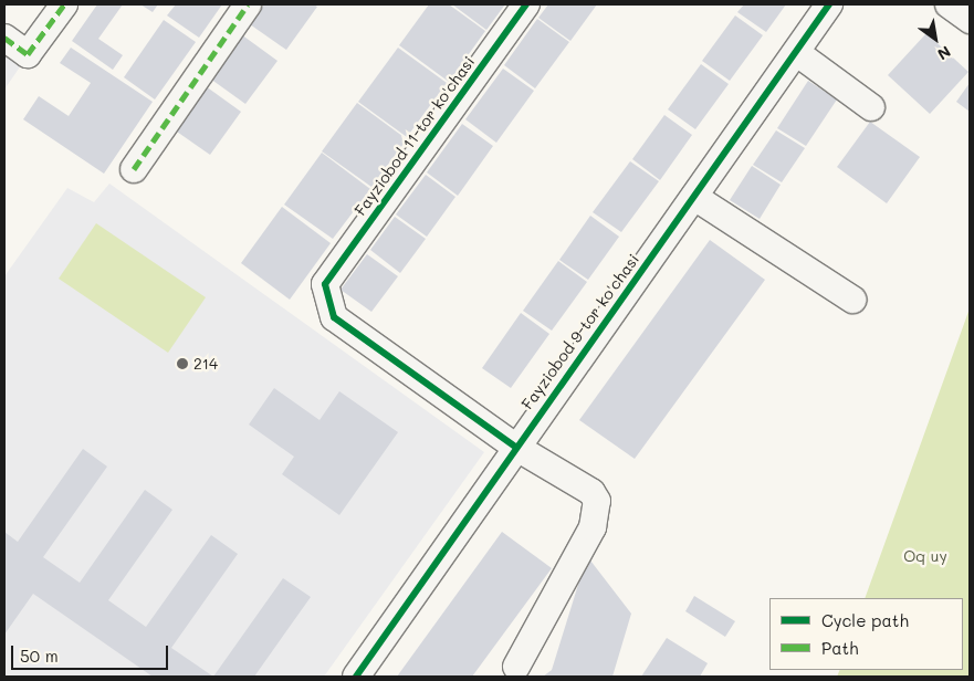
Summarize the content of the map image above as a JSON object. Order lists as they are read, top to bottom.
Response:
{
  "streets": {
    "street": ["Fayziobod 11-tor ko'chasi", "Fayziobod 9-tor ko'chasi"]
  },
  "crossings": [
    ["Fayziobod 11-tor ko'chasi", "Fayziobod 9-tor ko'chasi"]
  ],
  "parks": ["Oq uy"],
  "places": ["214"],
  "legend": ["Cycle path", "Path"],
  "scale_bar": "50 m",
  "north": "bottom right"
}
